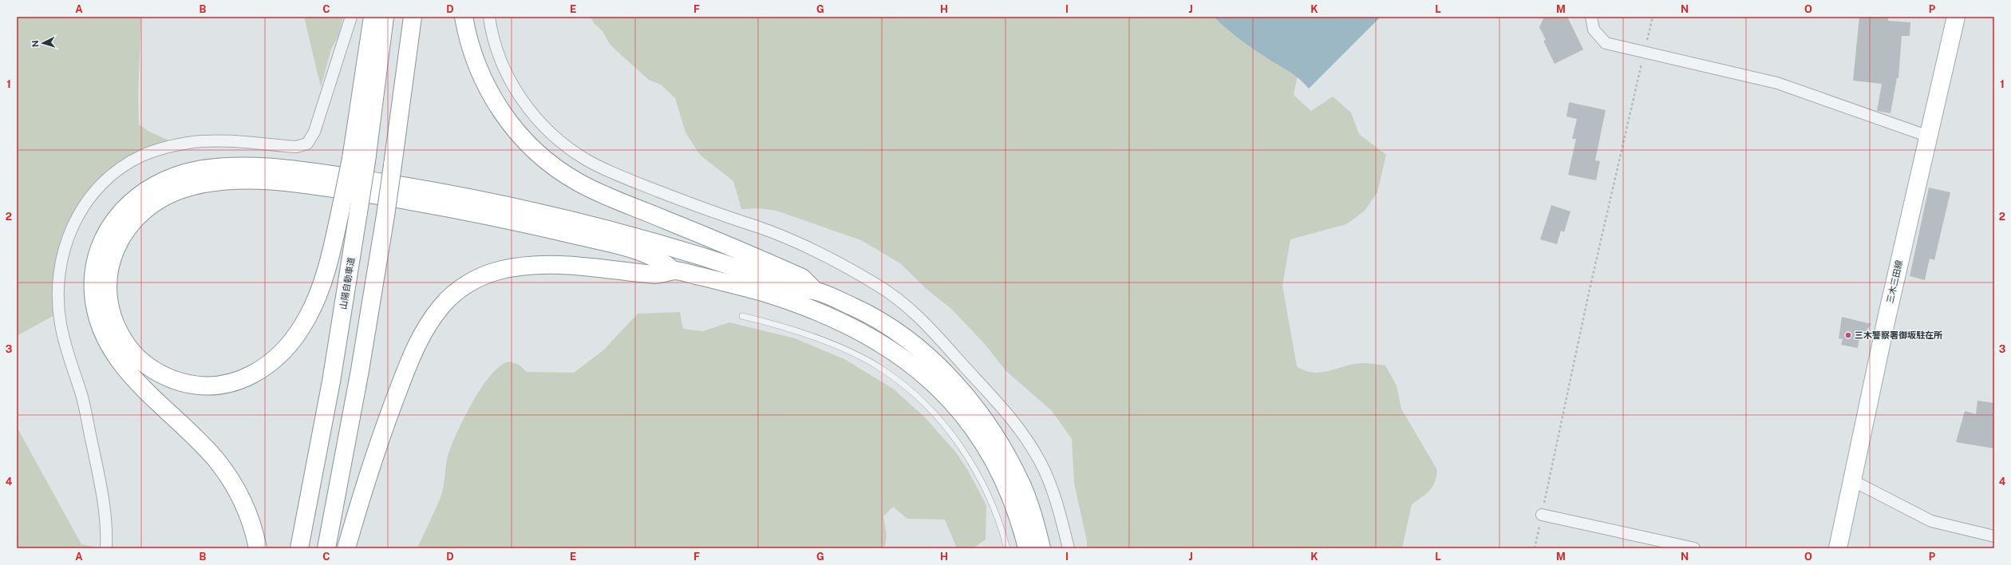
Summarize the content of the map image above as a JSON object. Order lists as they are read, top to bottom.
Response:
{
  "streets": {
    "main road": ["三木三田線", "山陽自動車道"]
  },
  "places": ["三木警察署御坂駐在所"],
  "north": "left",
  "grid": {
    "columns": [
      "A",
      "B",
      "C",
      "D",
      "E",
      "F",
      "G",
      "H",
      "I",
      "J",
      "K",
      "L",
      "M",
      "N",
      "O",
      "P"
    ],
    "rows": [
      "1",
      "2",
      "3",
      "4"
    ]
  }
}
